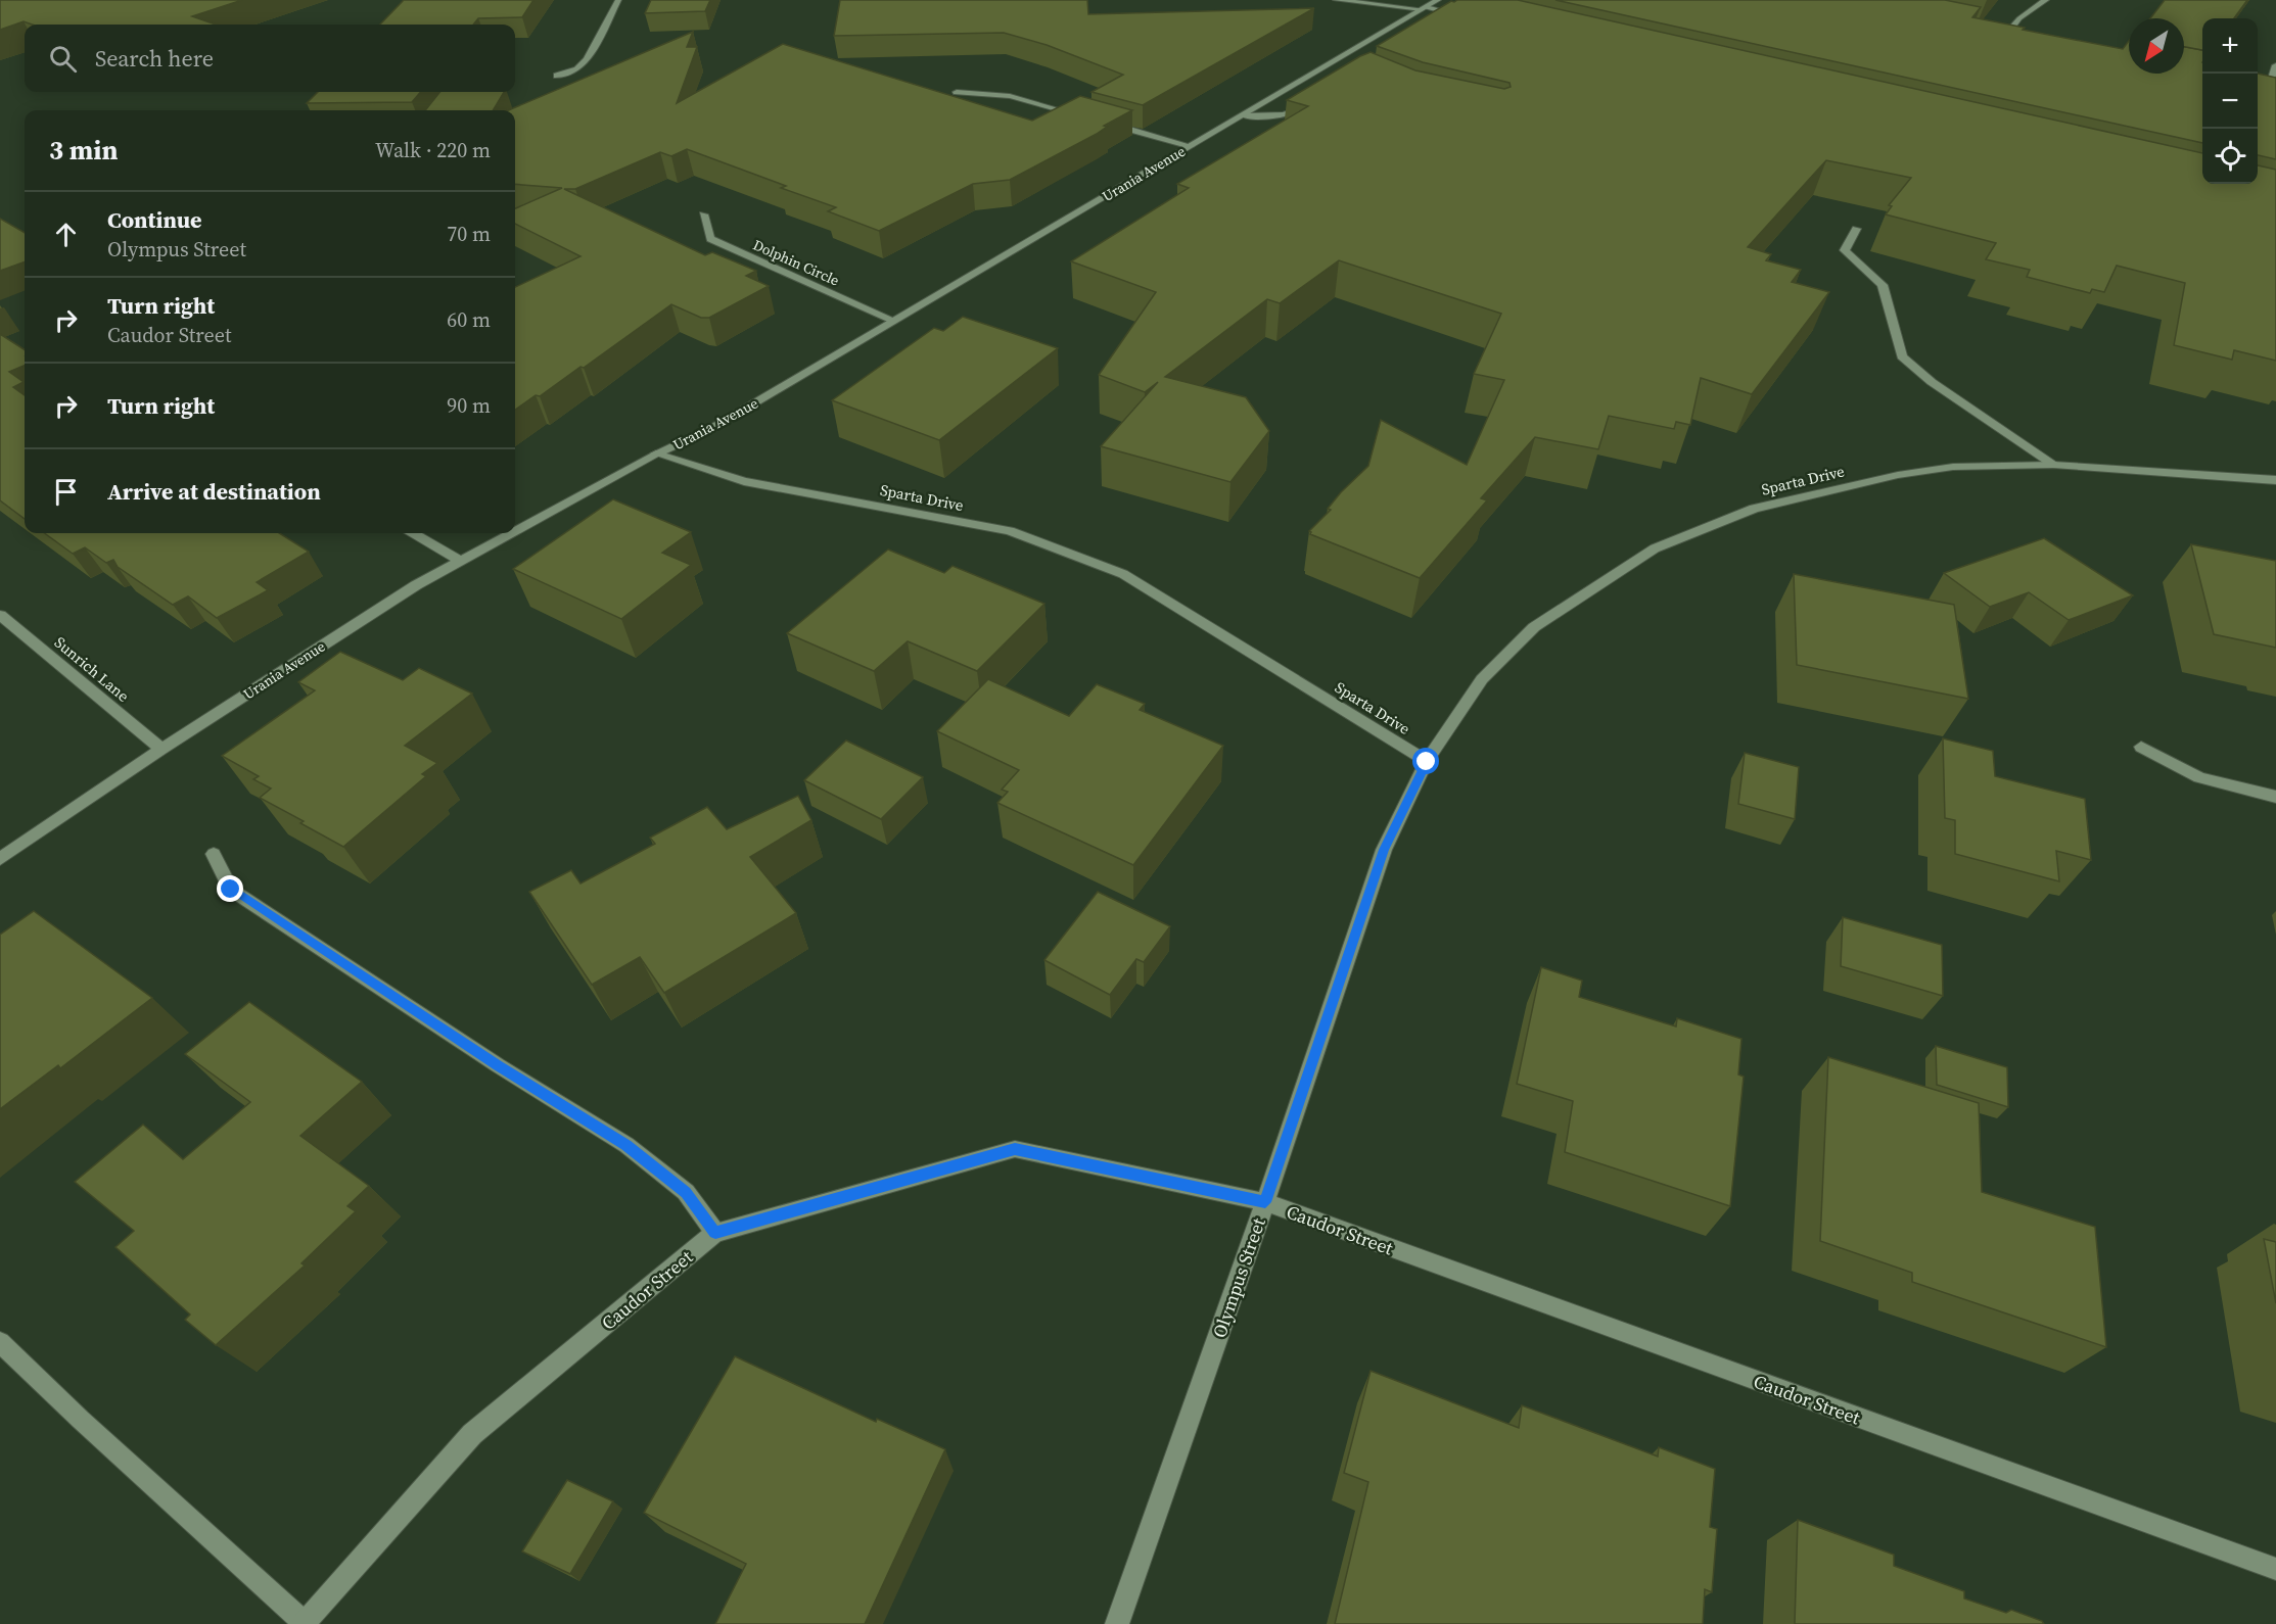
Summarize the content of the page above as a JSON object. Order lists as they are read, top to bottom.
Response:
{
  "streets": {
    "street": [
      "Urania Avenue",
      "Dolphin Circle",
      "Sparta Drive",
      "Sunrich Lane",
      "Caudor Street",
      "Olympus Street"
    ]
  },
  "crossings": [
    ["Urania Avenue", "Dolphin Circle"],
    ["Urania Avenue", "Sparta Drive"],
    ["Urania Avenue", "Sunrich Lane"],
    ["Sparta Drive", "Olympus Street"],
    ["Caudor Street", "Olympus Street"]
  ],
  "north": "bottom left",
  "page": {
    "map_buttons": ["+", "−"],
    "search": "Search here",
    "heading": ["3 min", "Walk · 220 m"],
    "list": [
      ["Continue", "Olympus Street", "70 m"],
      ["Turn right", "Caudor Street", "60 m"],
      ["Turn right", "90 m"],
      "Arrive at destination"
    ]
  }
}
